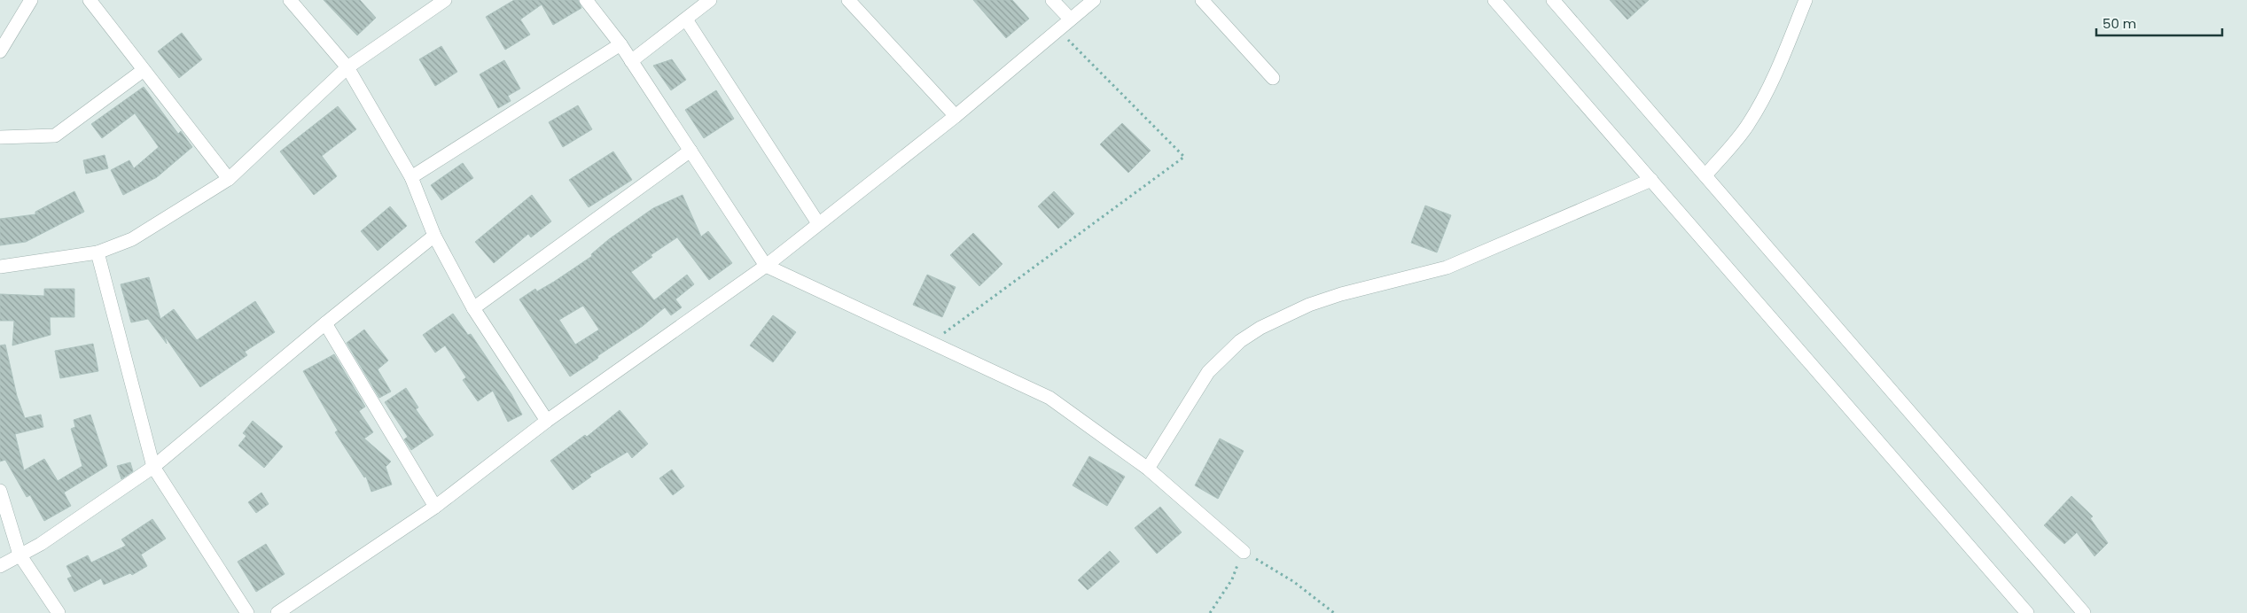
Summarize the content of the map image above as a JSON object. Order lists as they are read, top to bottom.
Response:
{
  "scale_bar": "50 m"
}
